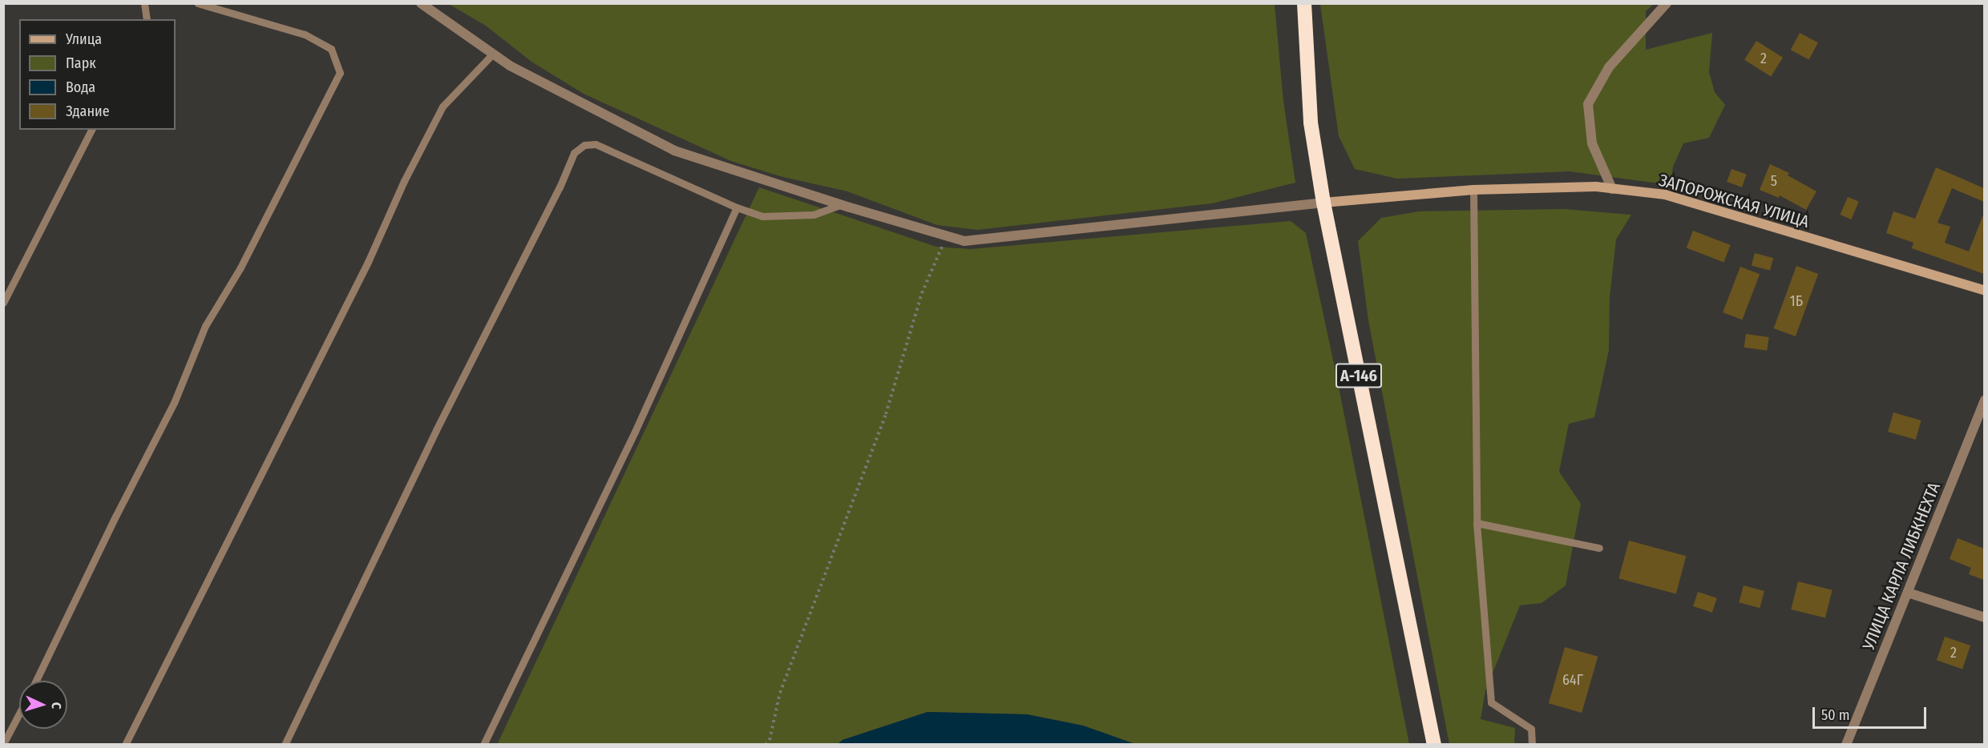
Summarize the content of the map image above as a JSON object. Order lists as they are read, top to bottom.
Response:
{
  "streets": {
    "highway": ["А-146"],
    "main road": ["ЗАПОРОЖСКАЯ УЛИЦА"],
    "street": ["УЛИЦА КАРЛА ЛИБКНЕХТА"]
  },
  "crossings": [
    ["ЗАПОРОЖСКАЯ УЛИЦА", "А-146"]
  ],
  "house_numbers": [
    "2",
    "5",
    "1Б",
    "2",
    "64Г"
  ],
  "legend": [
    "Улица",
    "Парк",
    "Вода",
    "Здание"
  ],
  "scale_bar": "50 m",
  "north": "right"
}
